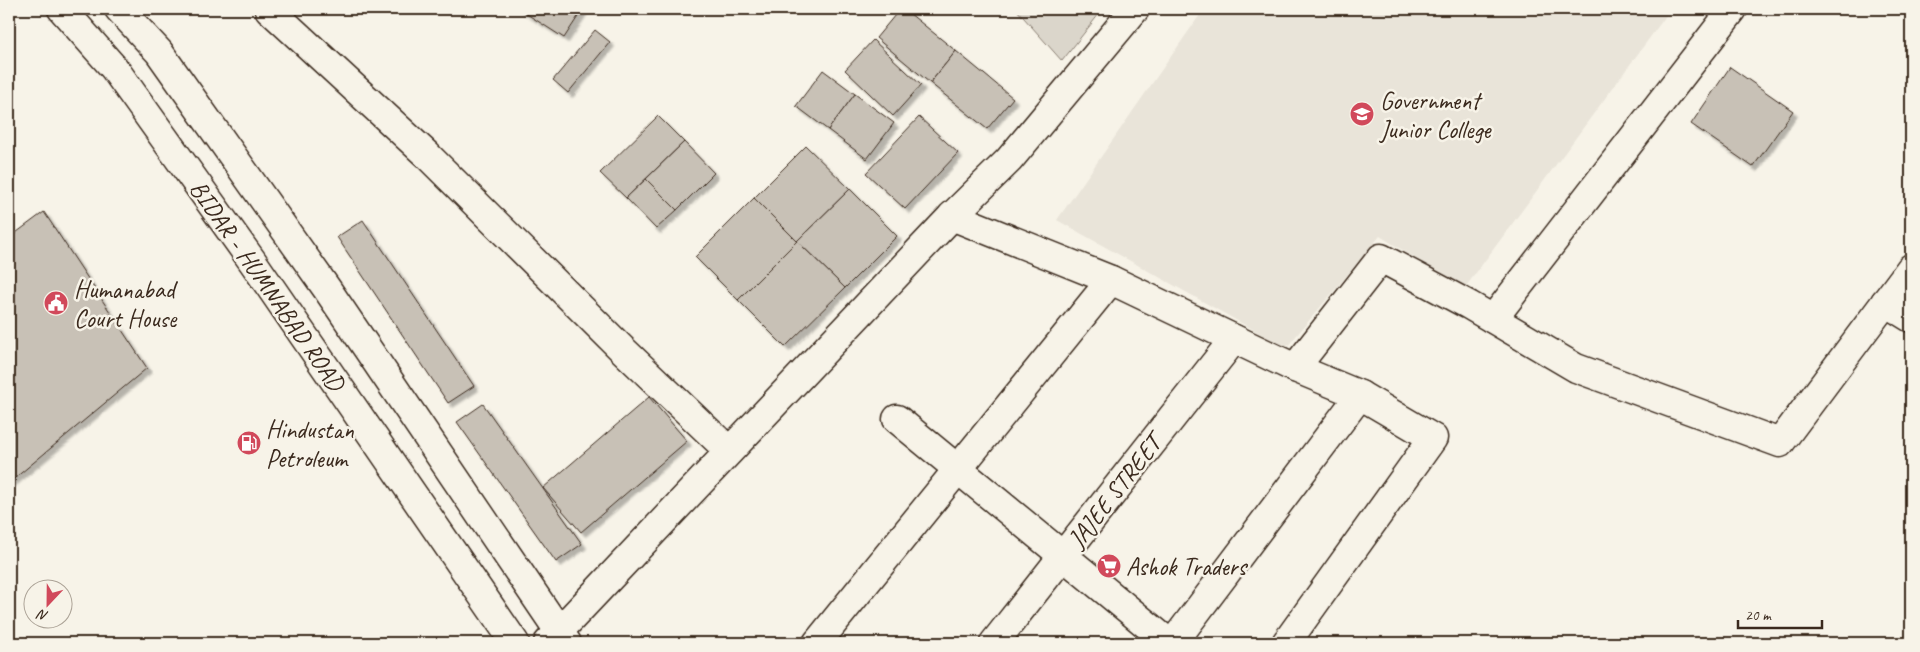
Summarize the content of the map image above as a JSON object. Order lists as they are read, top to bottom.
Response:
{
  "streets": {
    "street": ["BIDAR - HUMNABAD ROAD", "JAJEE STREET"]
  },
  "places": {
    "school or university": ["Government Junior College"],
    "public building": ["Humanabad Court House"],
    "fuel station": ["Hindustan Petroleum"],
    "supermarket": ["Ashok Traders"]
  },
  "scale_bar": "20 m",
  "north": "bottom"
}
